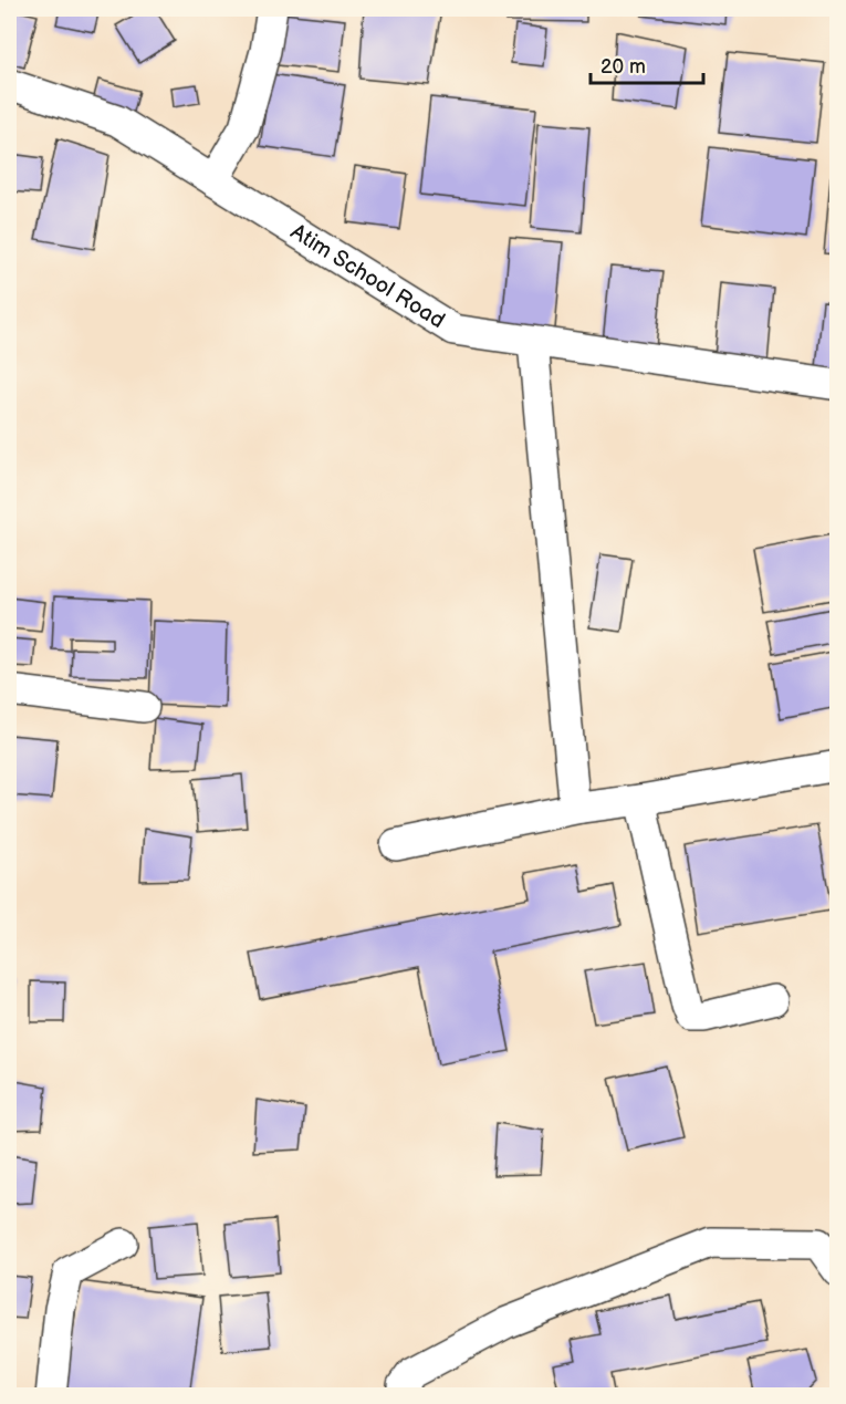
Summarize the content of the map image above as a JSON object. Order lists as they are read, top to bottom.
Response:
{
  "streets": {
    "street": ["Atim School Road"]
  },
  "scale_bar": "20 m"
}
